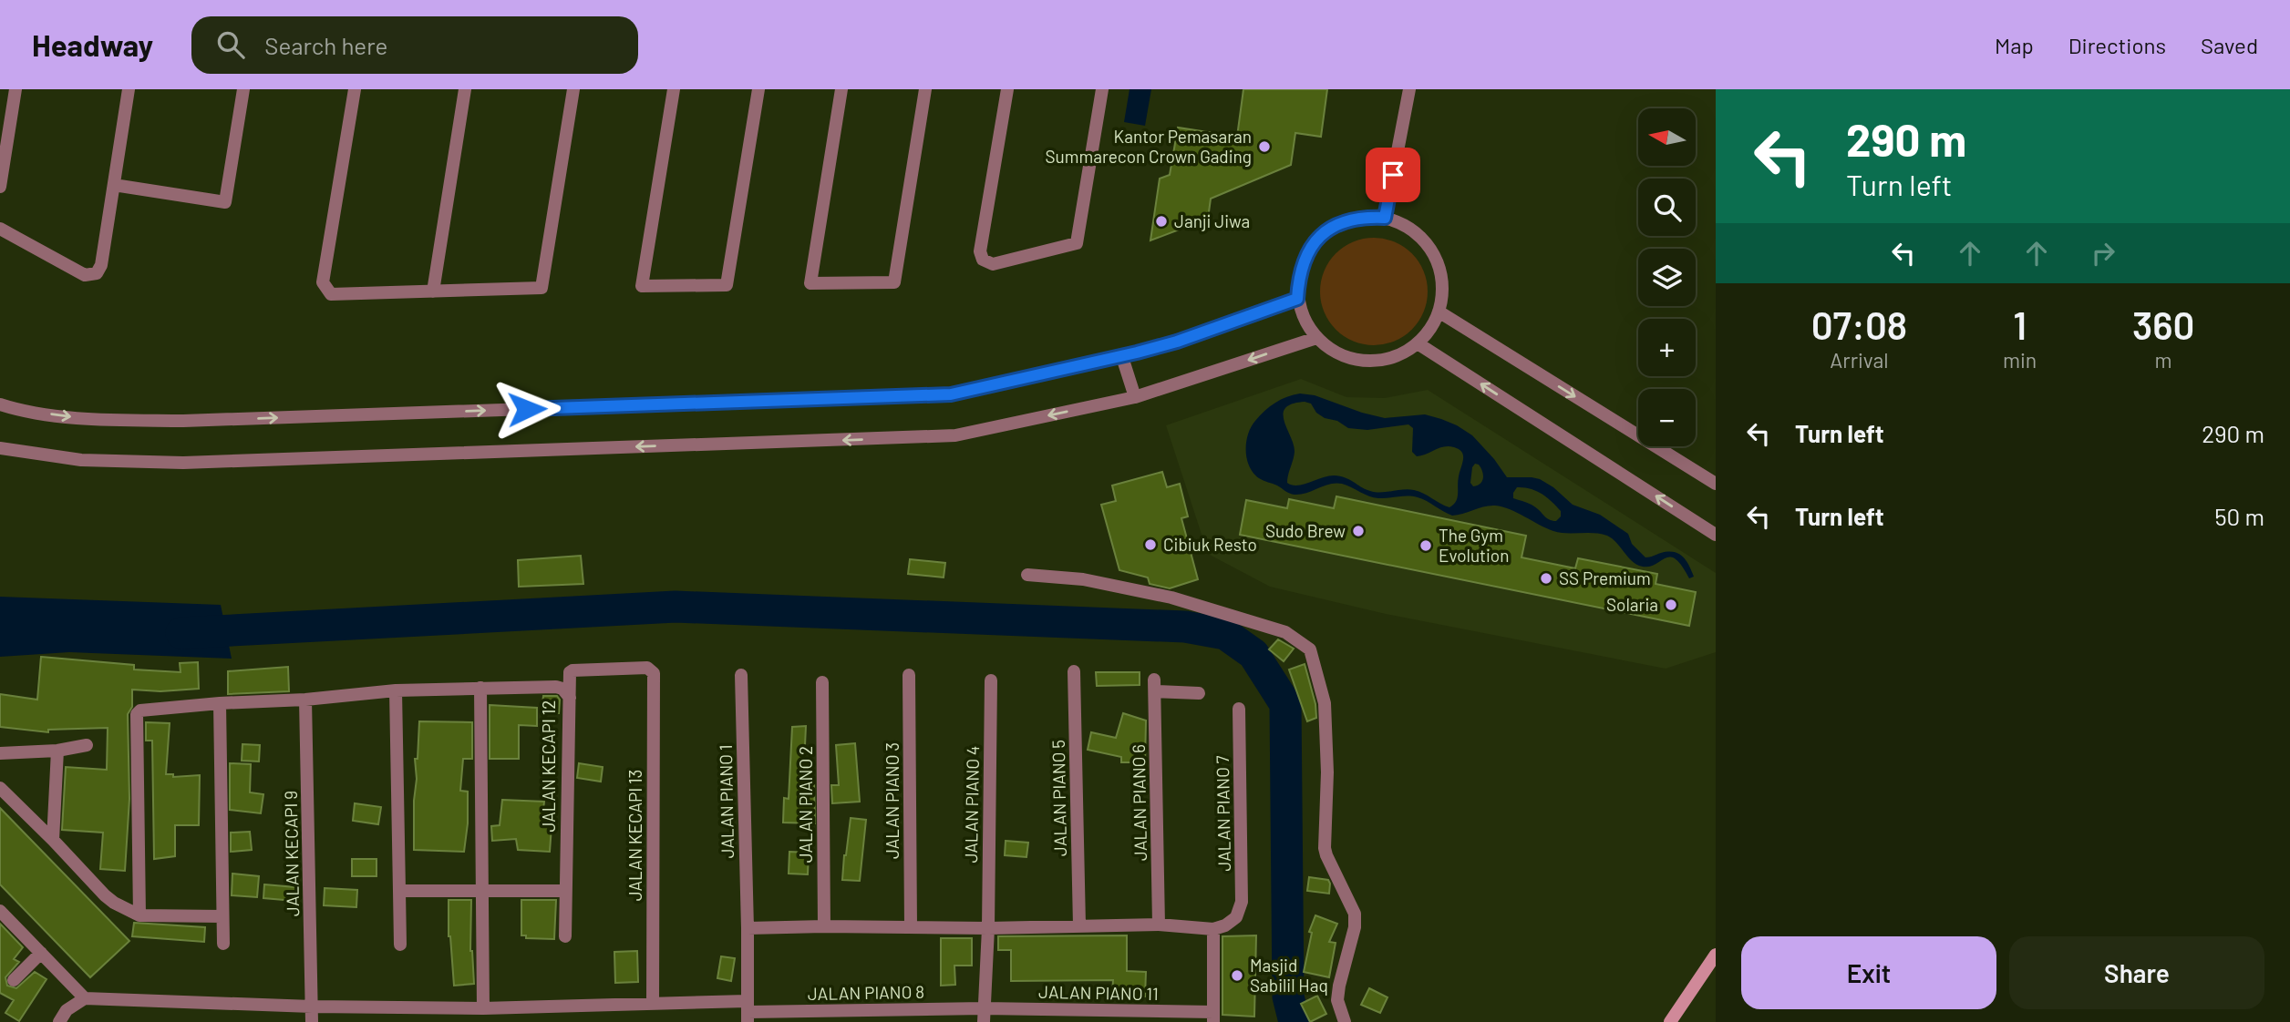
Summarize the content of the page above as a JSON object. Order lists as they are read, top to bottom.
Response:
{
  "streets": {
    "street": [
      "JALAN KECAPI 12",
      "JALAN PIANO 5",
      "JALAN PIANO 3",
      "JALAN PIANO 1",
      "JALAN PIANO 6",
      "JALAN PIANO 2",
      "JALAN PIANO 4",
      "JALAN PIANO 7",
      "JALAN KECAPI 13",
      "JALAN KECAPI 9",
      "JALAN PIANO 8",
      "JALAN PIANO 11"
    ]
  },
  "crossings": [
    ["JALAN KECAPI 12", "JALAN KECAPI 13"],
    ["JALAN KECAPI 12", "JALAN KECAPI 9"],
    ["JALAN PIANO 1", "JALAN PIANO 8"],
    ["JALAN PIANO 4", "JALAN PIANO 8"],
    ["JALAN PIANO 4", "JALAN PIANO 11"],
    ["JALAN KECAPI 13", "JALAN PIANO 8"],
    ["JALAN KECAPI 9", "JALAN PIANO 8"],
    ["JALAN PIANO 8", "JALAN PIANO 11"]
  ],
  "places": [
    "Kantor Pemasaran Summarecon Crown Gading",
    "Janji Jiwa",
    "Sudo Brew",
    "Cibiuk Resto",
    "The Gym Evolution",
    "SS Premium",
    "Solaria",
    "Masjid Sabilil Haq"
  ],
  "north": "left",
  "page": {
    "header": "Headway",
    "search": "Search here",
    "nav": ["Map", "Directions", "Saved"],
    "turn": ["290 m", "Turn left"],
    "map_buttons": ["+", "−"],
    "eta": [
      "07:08",
      "Arrival",
      "1",
      "min",
      "360",
      "m"
    ],
    "list": [
      {
        "name": "Turn left",
        "value": "290 m"
      },
      {
        "name": "Turn left",
        "value": "50 m"
      }
    ],
    "buttons": ["Exit", "Share"]
  }
}
